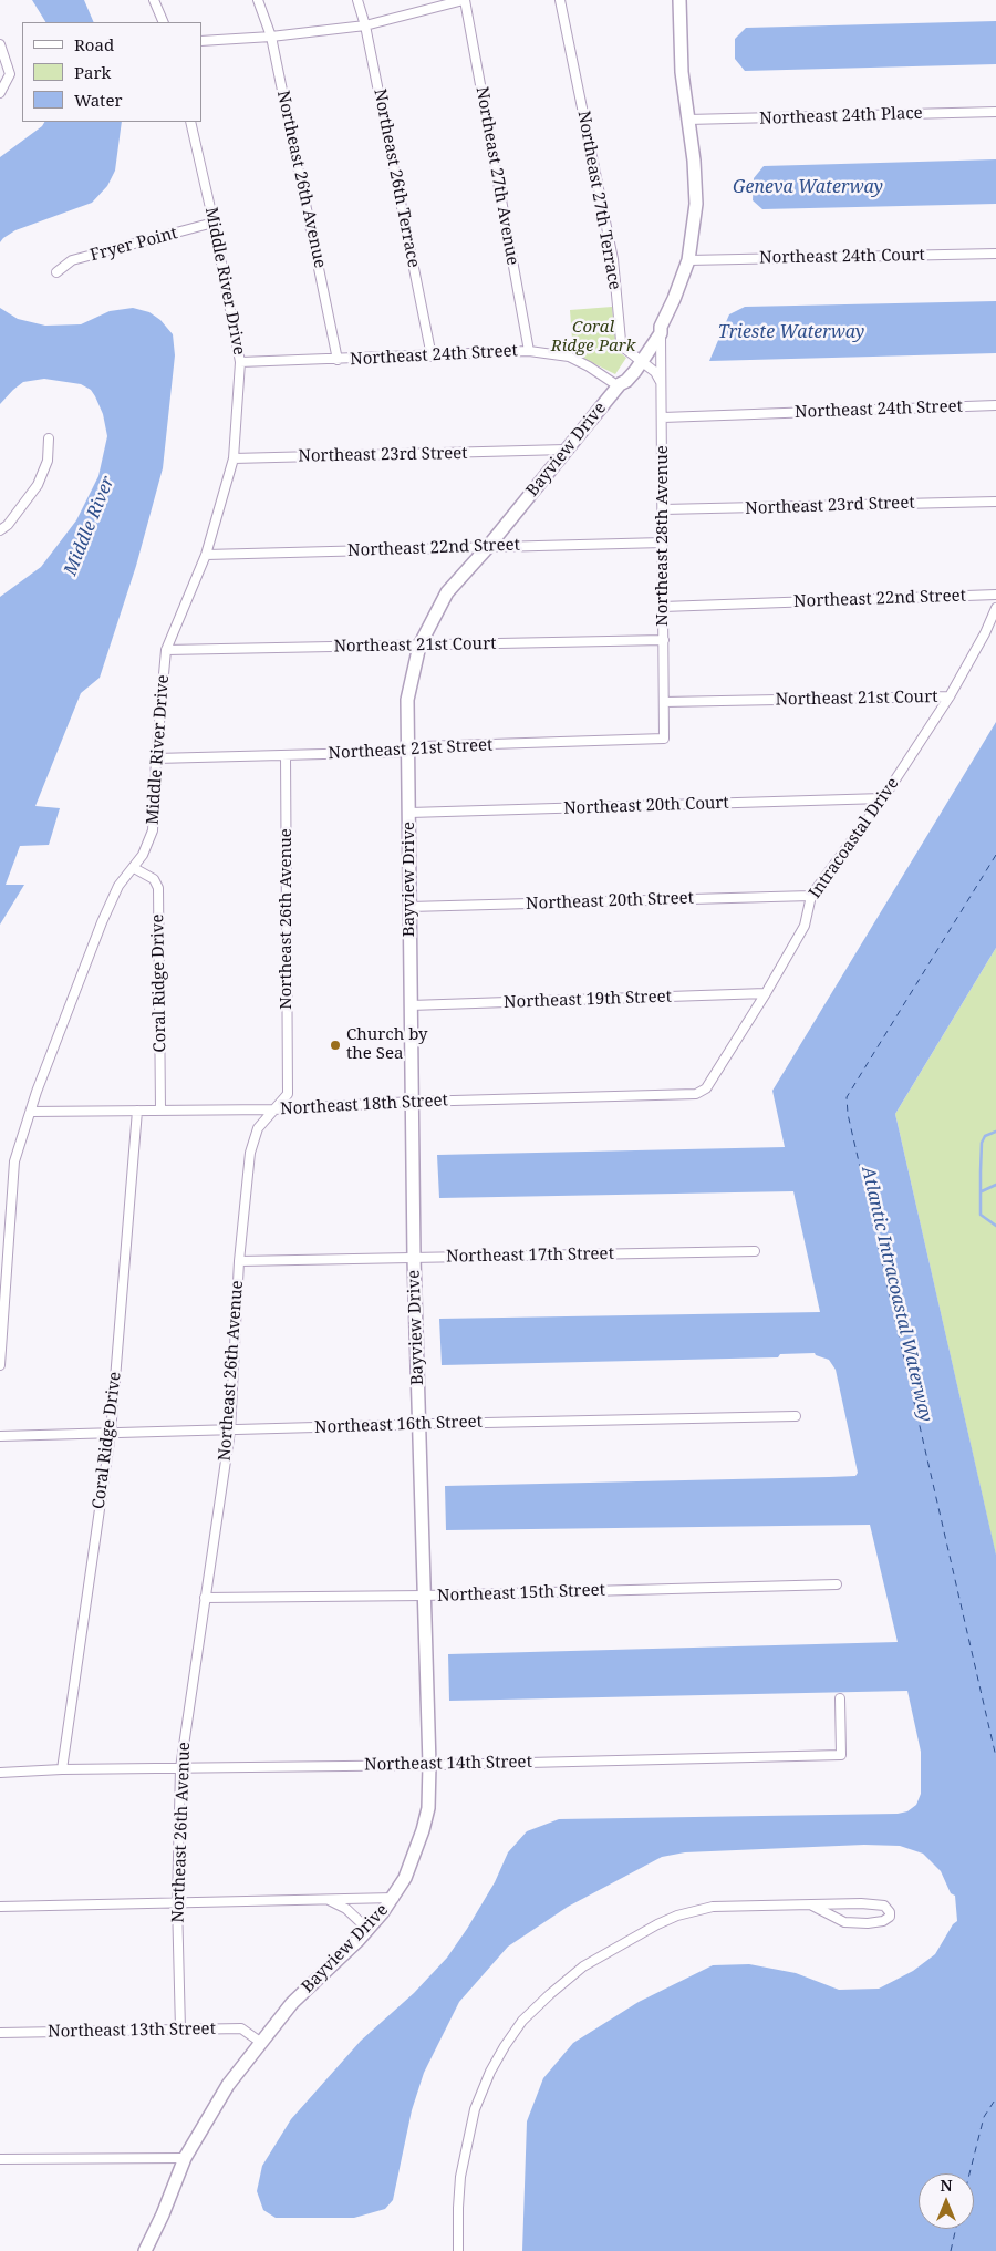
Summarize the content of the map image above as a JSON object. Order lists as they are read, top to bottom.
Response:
{
  "streets": {
    "street": [
      "Northeast 24th Place",
      "Northeast 27th Avenue",
      "Northeast 26th Terrace",
      "Northeast 26th Avenue",
      "Northeast 27th Terrace",
      "Fryer Point",
      "Northeast 24th Court",
      "Middle River Drive",
      "Northeast 24th Street",
      "Bayview Drive",
      "Northeast 23rd Street",
      "Northeast 28th Avenue",
      "Northeast 22nd Street",
      "Northeast 21st Court",
      "Northeast 21st Street",
      "Northeast 20th Court",
      "Intracoastal Drive",
      "Northeast 20th Street",
      "Coral Ridge Drive",
      "Northeast 19th Street",
      "Northeast 18th Street",
      "Northeast 17th Street",
      "Northeast 16th Street",
      "Northeast 15th Street",
      "Northeast 14th Street",
      "Northeast 13th Street"
    ]
  },
  "crossings": [
    ["Northeast 24th Place", "Bayview Drive"],
    ["Northeast 27th Avenue", "Northeast 24th Street"],
    ["Northeast 26th Terrace", "Northeast 24th Street"],
    ["Northeast 26th Avenue", "Northeast 24th Street"],
    ["Northeast 26th Avenue", "Northeast 21st Street"],
    ["Northeast 26th Avenue", "Northeast 18th Street"],
    ["Northeast 26th Avenue", "Northeast 17th Street"],
    ["Northeast 26th Avenue", "Northeast 16th Street"],
    ["Northeast 26th Avenue", "Northeast 15th Street"],
    ["Northeast 26th Avenue", "Northeast 14th Street"],
    ["Northeast 26th Avenue", "Northeast 13th Street"],
    ["Northeast 27th Terrace", "Bayview Drive"],
    ["Northeast 27th Terrace", "Northeast 28th Avenue"],
    ["Fryer Point", "Middle River Drive"],
    ["Northeast 24th Court", "Bayview Drive"],
    ["Middle River Drive", "Northeast 24th Street"],
    ["Middle River Drive", "Northeast 23rd Street"],
    ["Middle River Drive", "Northeast 22nd Street"],
    ["Middle River Drive", "Northeast 21st Court"],
    ["Middle River Drive", "Northeast 21st Street"],
    ["Middle River Drive", "Coral Ridge Drive"],
    ["Middle River Drive", "Northeast 18th Street"],
    ["Northeast 24th Street", "Bayview Drive"],
    ["Northeast 24th Street", "Northeast 28th Avenue"],
    ["Bayview Drive", "Northeast 23rd Street"],
    ["Bayview Drive", "Northeast 28th Avenue"],
    ["Bayview Drive", "Northeast 22nd Street"],
    ["Bayview Drive", "Northeast 21st Court"],
    ["Bayview Drive", "Northeast 21st Street"],
    ["Bayview Drive", "Northeast 20th Court"],
    ["Bayview Drive", "Northeast 20th Street"],
    ["Bayview Drive", "Northeast 19th Street"],
    ["Bayview Drive", "Northeast 18th Street"],
    ["Bayview Drive", "Northeast 17th Street"],
    ["Bayview Drive", "Northeast 16th Street"],
    ["Bayview Drive", "Northeast 15th Street"],
    ["Bayview Drive", "Northeast 14th Street"],
    ["Bayview Drive", "Northeast 13th Street"],
    ["Northeast 23rd Street", "Northeast 28th Avenue"],
    ["Northeast 28th Avenue", "Northeast 22nd Street"],
    ["Northeast 28th Avenue", "Northeast 21st Court"],
    ["Northeast 28th Avenue", "Northeast 21st Street"],
    ["Northeast 21st Court", "Intracoastal Drive"],
    ["Northeast 20th Court", "Intracoastal Drive"],
    ["Intracoastal Drive", "Northeast 20th Street"],
    ["Intracoastal Drive", "Northeast 19th Street"],
    ["Intracoastal Drive", "Northeast 18th Street"],
    ["Coral Ridge Drive", "Northeast 18th Street"],
    ["Coral Ridge Drive", "Northeast 16th Street"],
    ["Coral Ridge Drive", "Northeast 14th Street"]
  ],
  "water": [
    "Geneva Waterway",
    "Trieste Waterway",
    "Middle River",
    "Atlantic Intracoastal Waterway"
  ],
  "parks": ["Coral Ridge Park"],
  "places": ["Church by the Sea"],
  "legend": ["Road", "Park", "Water"],
  "north": "top"
}
